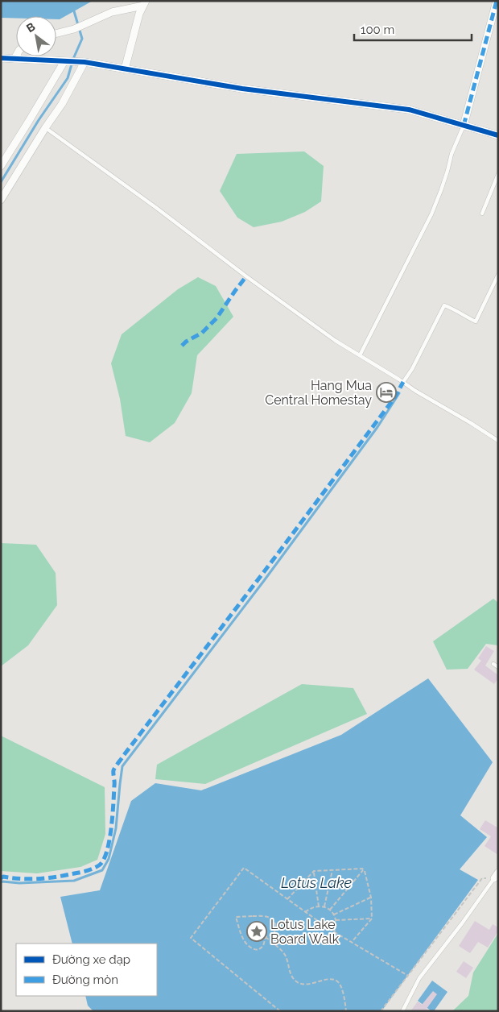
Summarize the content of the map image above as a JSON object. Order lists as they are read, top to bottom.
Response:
{
  "water": ["Lotus Lake"],
  "places": {
    "hotel": ["Hang Mua Central Homestay"],
    "place": ["Lotus Lake Board Walk"]
  },
  "legend": ["Đường xe đạp", "Đường mòn"],
  "scale_bar": "100 m",
  "north": "top left"
}
